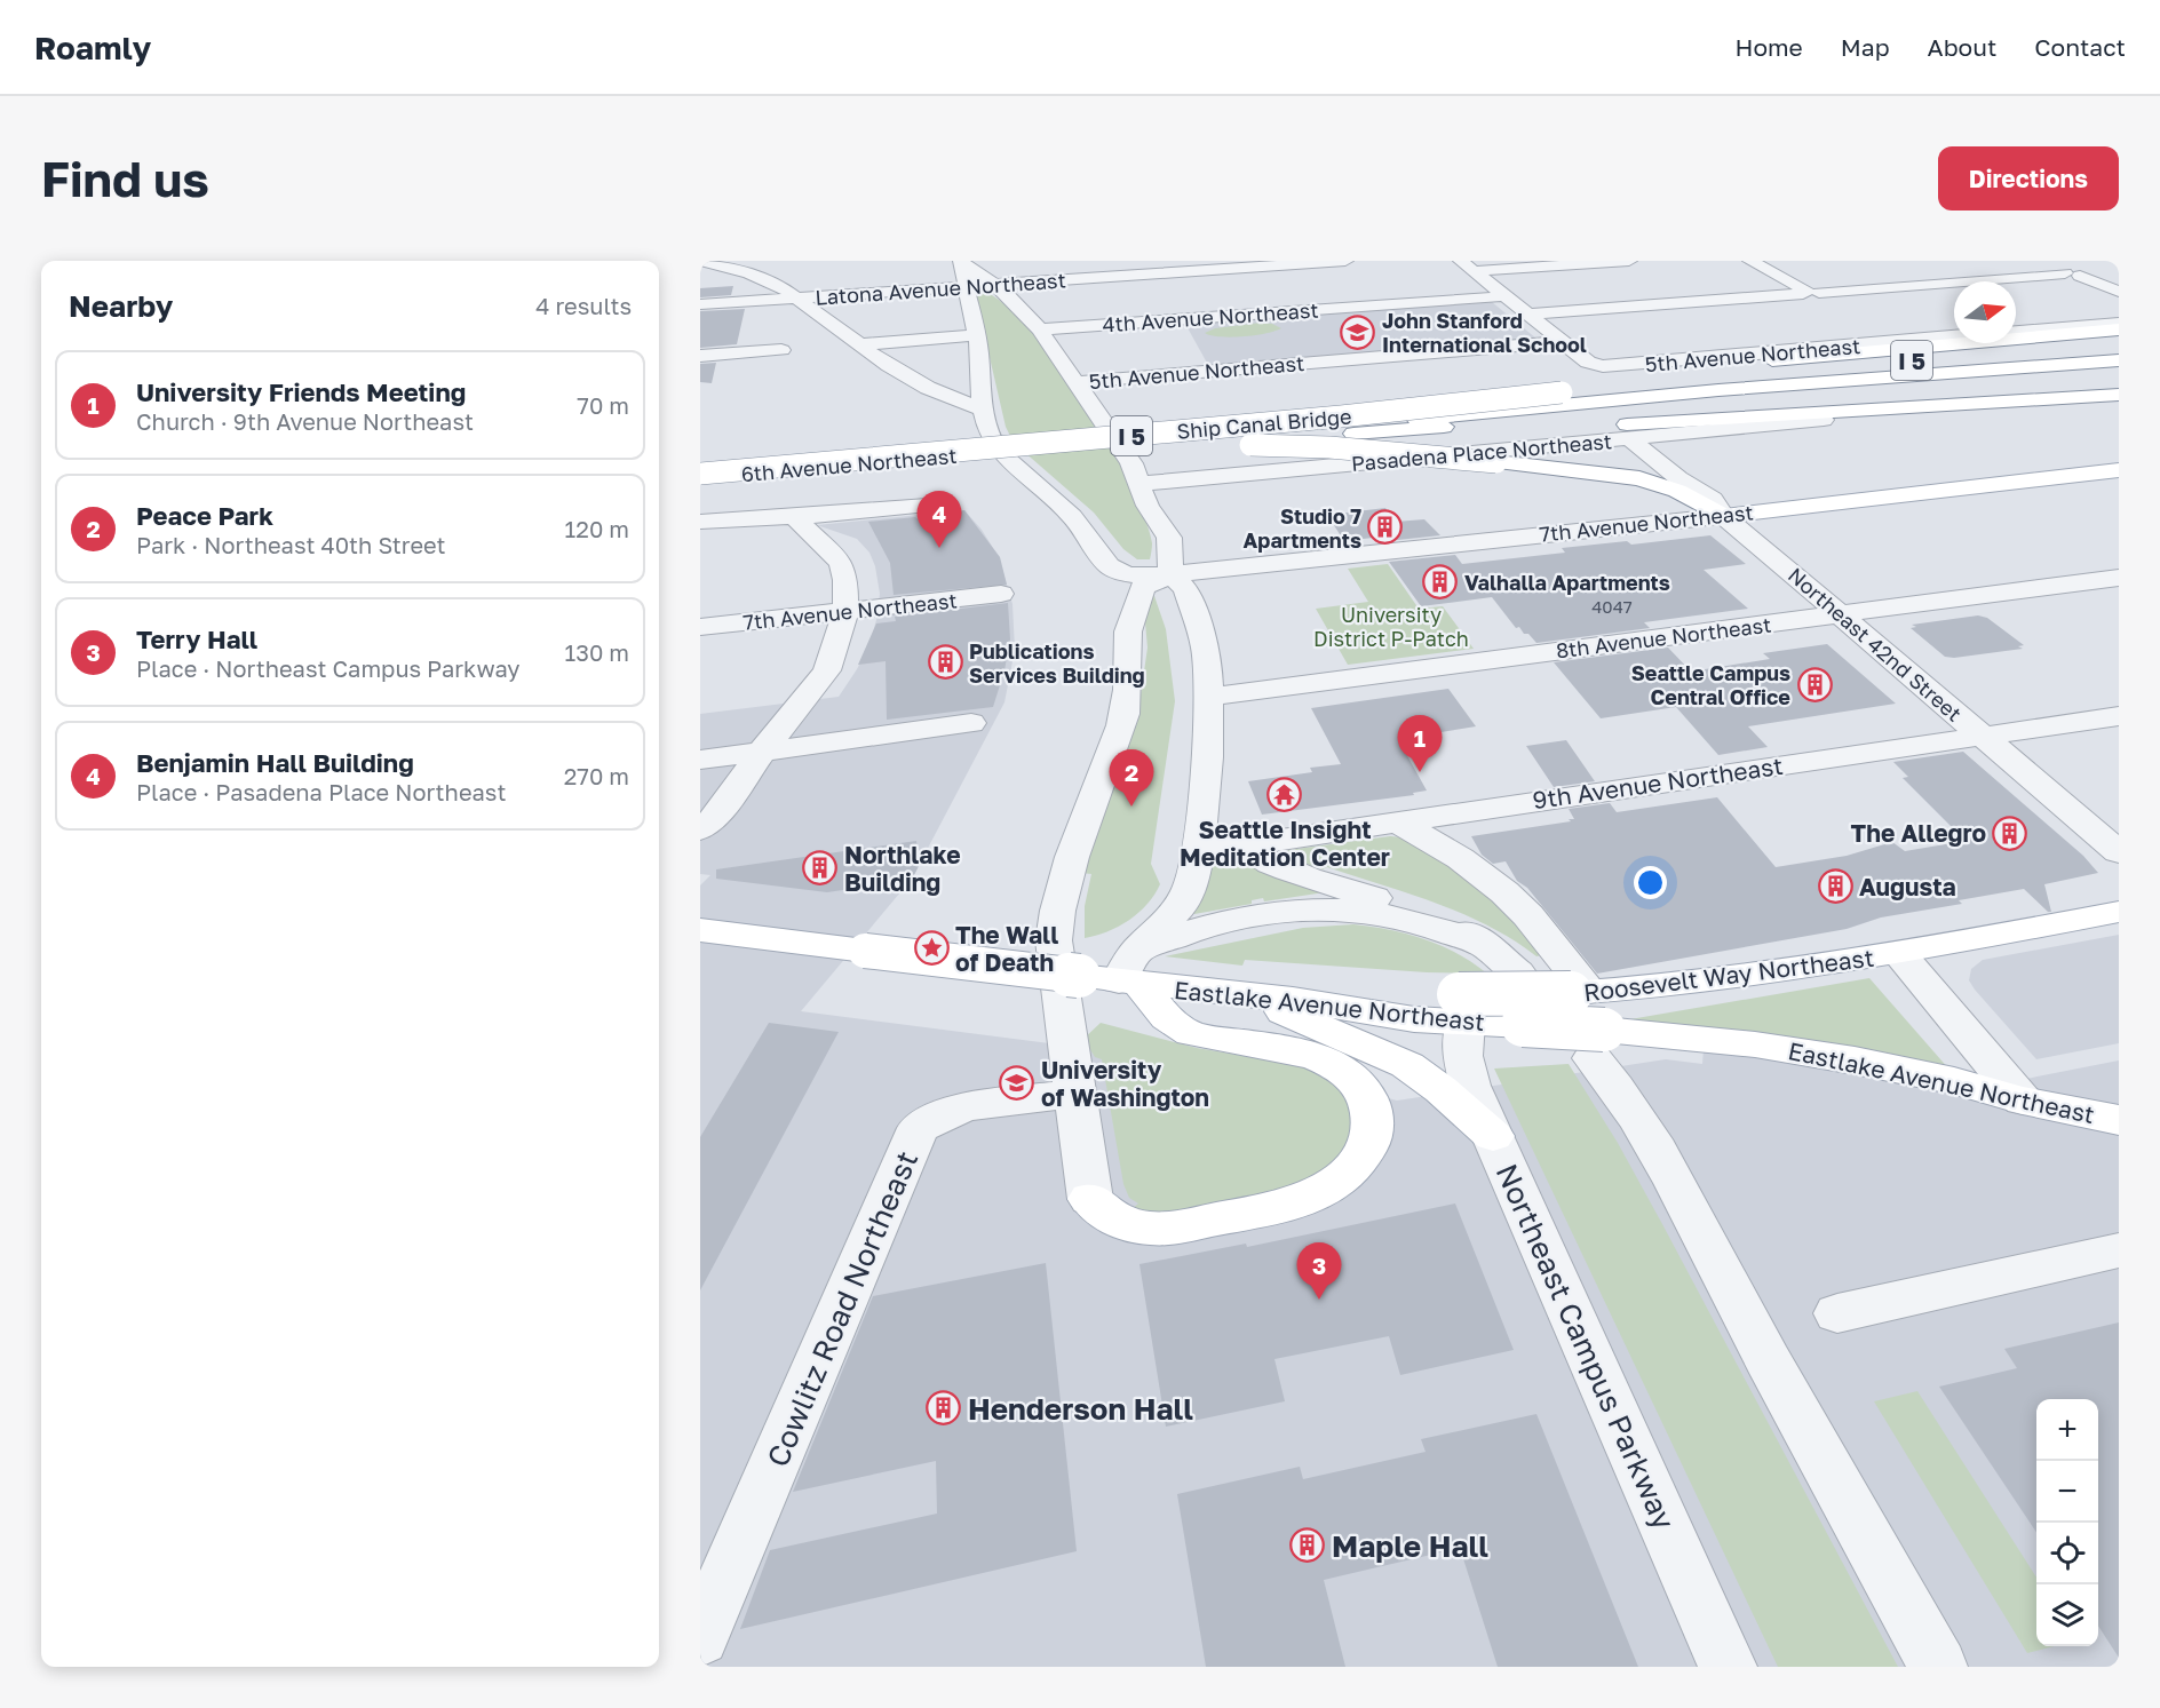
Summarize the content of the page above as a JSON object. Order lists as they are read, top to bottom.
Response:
{
  "streets": {
    "main road": [
      "I 5",
      "Ship Canal Bridge",
      "6th Avenue Northeast",
      "7th Avenue Northeast",
      "Roosevelt Way Northeast",
      "Eastlake Avenue Northeast"
    ],
    "street": [
      "Latona Avenue Northeast",
      "4th Avenue Northeast",
      "5th Avenue Northeast",
      "Pasadena Place Northeast",
      "8th Avenue Northeast",
      "Northeast 42nd Street",
      "9th Avenue Northeast",
      "Cowlitz Road Northeast",
      "Northeast Campus Parkway"
    ]
  },
  "crossings": [
    ["I 5", "Ship Canal Bridge"],
    ["Ship Canal Bridge", "6th Avenue Northeast"],
    ["Pasadena Place Northeast", "Northeast 42nd Street"],
    ["7th Avenue Northeast", "Northeast 42nd Street"],
    ["8th Avenue Northeast", "Northeast 42nd Street"],
    ["Northeast 42nd Street", "9th Avenue Northeast"],
    ["Roosevelt Way Northeast", "Eastlake Avenue Northeast"],
    ["Roosevelt Way Northeast", "Northeast Campus Parkway"],
    ["Eastlake Avenue Northeast", "Northeast Campus Parkway"]
  ],
  "parks": ["University District P-Patch"],
  "places": {
    "school or university": ["John Stanford International School", "University of Washington"],
    "building": [
      "Studio 7 Apartments",
      "Valhalla Apartments",
      "Publications Services Building",
      "Seattle Campus Central Office",
      "The Allegro",
      "Northlake Building",
      "Augusta",
      "Henderson Hall",
      "Maple Hall"
    ],
    "temple": ["Seattle Insight Meditation Center"],
    "place": ["The Wall of Death"]
  },
  "house_numbers": ["4047"],
  "north": "right",
  "page": {
    "header": "Roamly",
    "nav": [
      "Home",
      "Map",
      "About",
      "Contact"
    ],
    "buttons": "Directions",
    "title": "Find us",
    "heading": ["Nearby", "4 results"],
    "list": [
      {
        "mark": "1",
        "name": "University Friends Meeting",
        "note": "Church · 9th Avenue Northeast",
        "value": "70 m"
      },
      {
        "mark": "2",
        "name": "Peace Park",
        "note": "Park · Northeast 40th Street",
        "value": "120 m"
      },
      {
        "mark": "3",
        "name": "Terry Hall",
        "note": "Place · Northeast Campus Parkway",
        "value": "130 m"
      },
      {
        "mark": "4",
        "name": "Benjamin Hall Building",
        "note": "Place · Pasadena Place Northeast",
        "value": "270 m"
      }
    ],
    "pins": [
      "4",
      "1",
      "2",
      "3"
    ],
    "map_buttons": ["+", "−"]
  }
}
